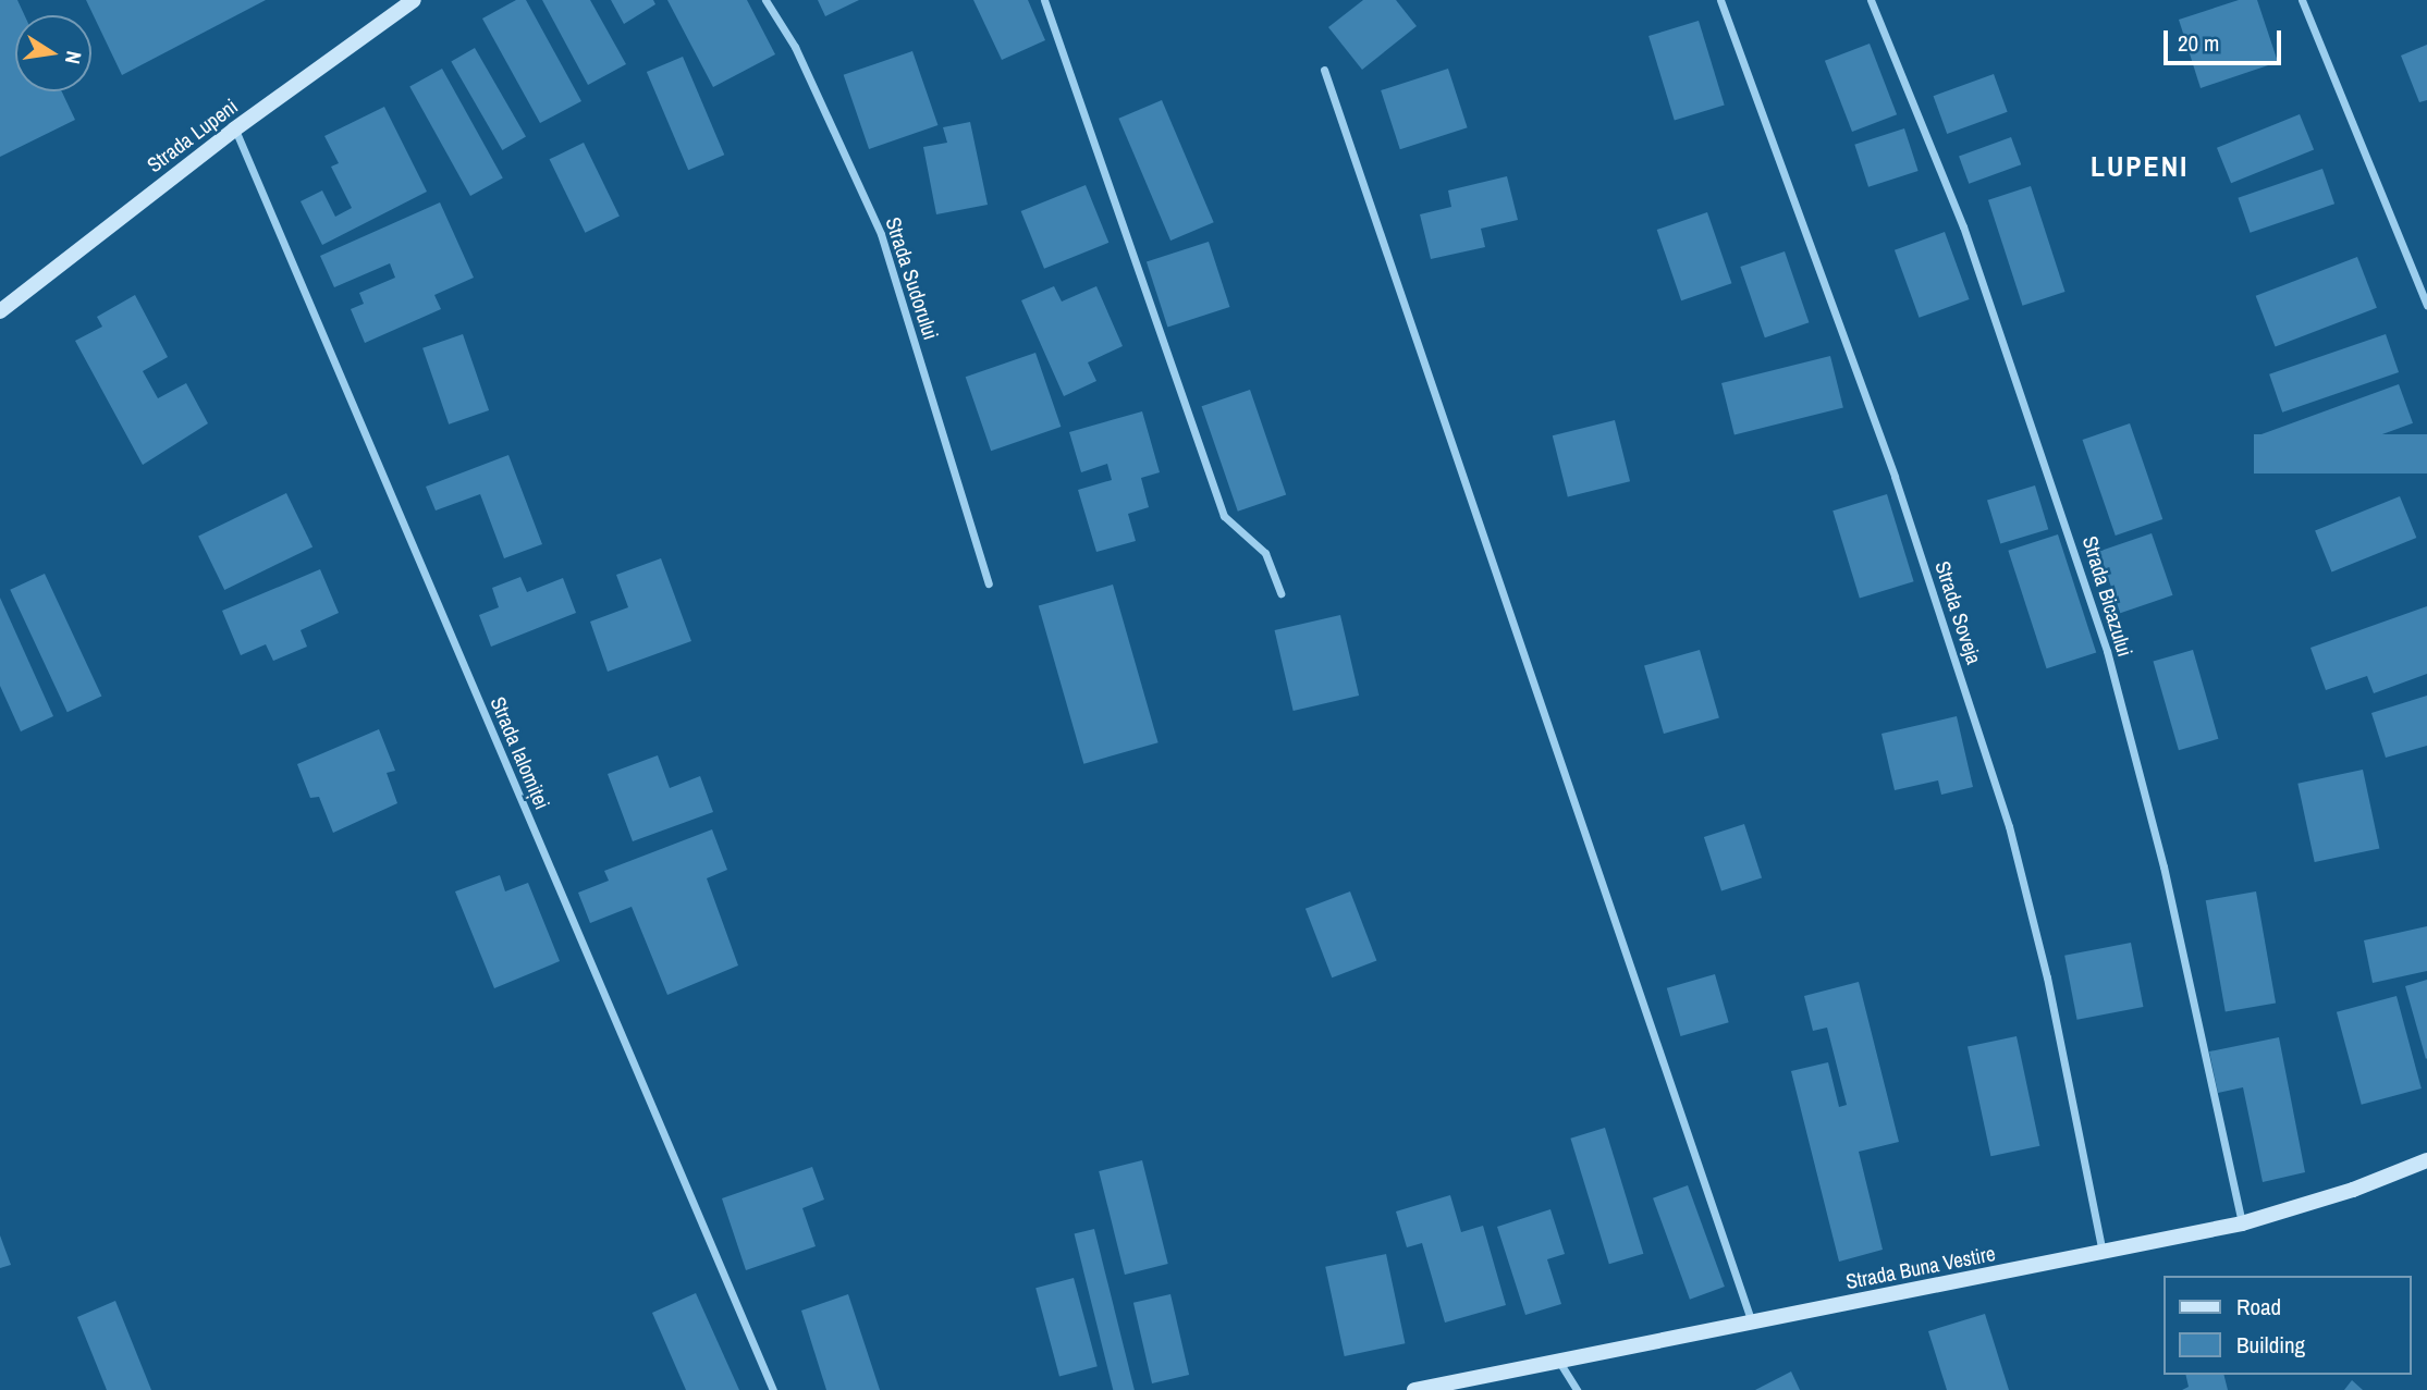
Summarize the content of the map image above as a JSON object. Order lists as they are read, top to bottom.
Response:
{
  "streets": {
    "street": [
      "Strada Lupeni",
      "Strada Sudorului",
      "Strada Bicazului",
      "Strada Soveja",
      "Strada Ialomiței",
      "Strada Buna Vestire"
    ]
  },
  "crossings": [
    ["Strada Lupeni", "Strada Ialomiței"],
    ["Strada Bicazului", "Strada Buna Vestire"],
    ["Strada Soveja", "Strada Buna Vestire"]
  ],
  "districts": ["LUPENI"],
  "legend": ["Road", "Building"],
  "scale_bar": "20 m",
  "north": "right"
}
